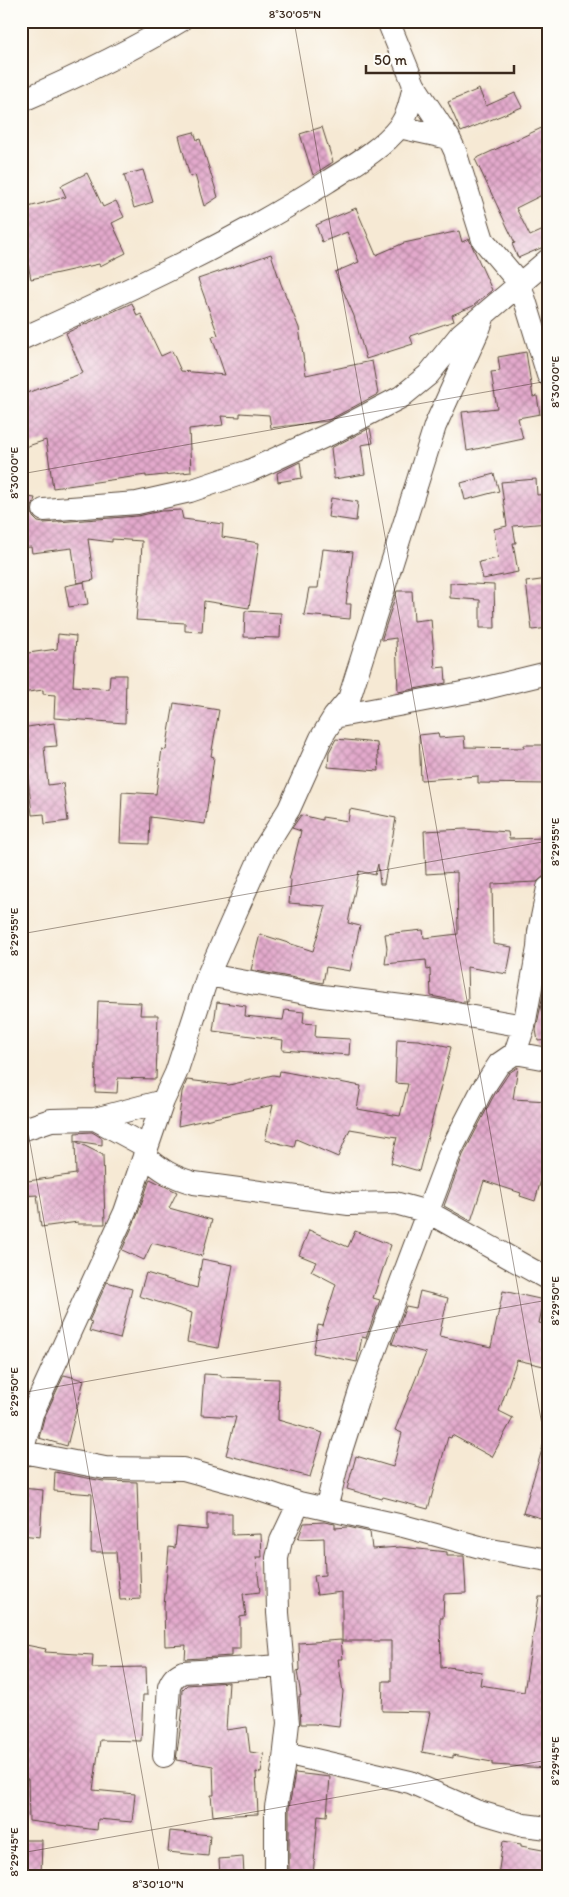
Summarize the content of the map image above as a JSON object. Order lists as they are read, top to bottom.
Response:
{
  "scale_bar": "50 m",
  "coordinates": [
    "8°30'05\"N",
    "8°30'00\"E",
    "8°29'55\"E",
    "8°29'50\"E",
    "8°29'45\"E",
    "8°30'10\"N"
  ]
}
